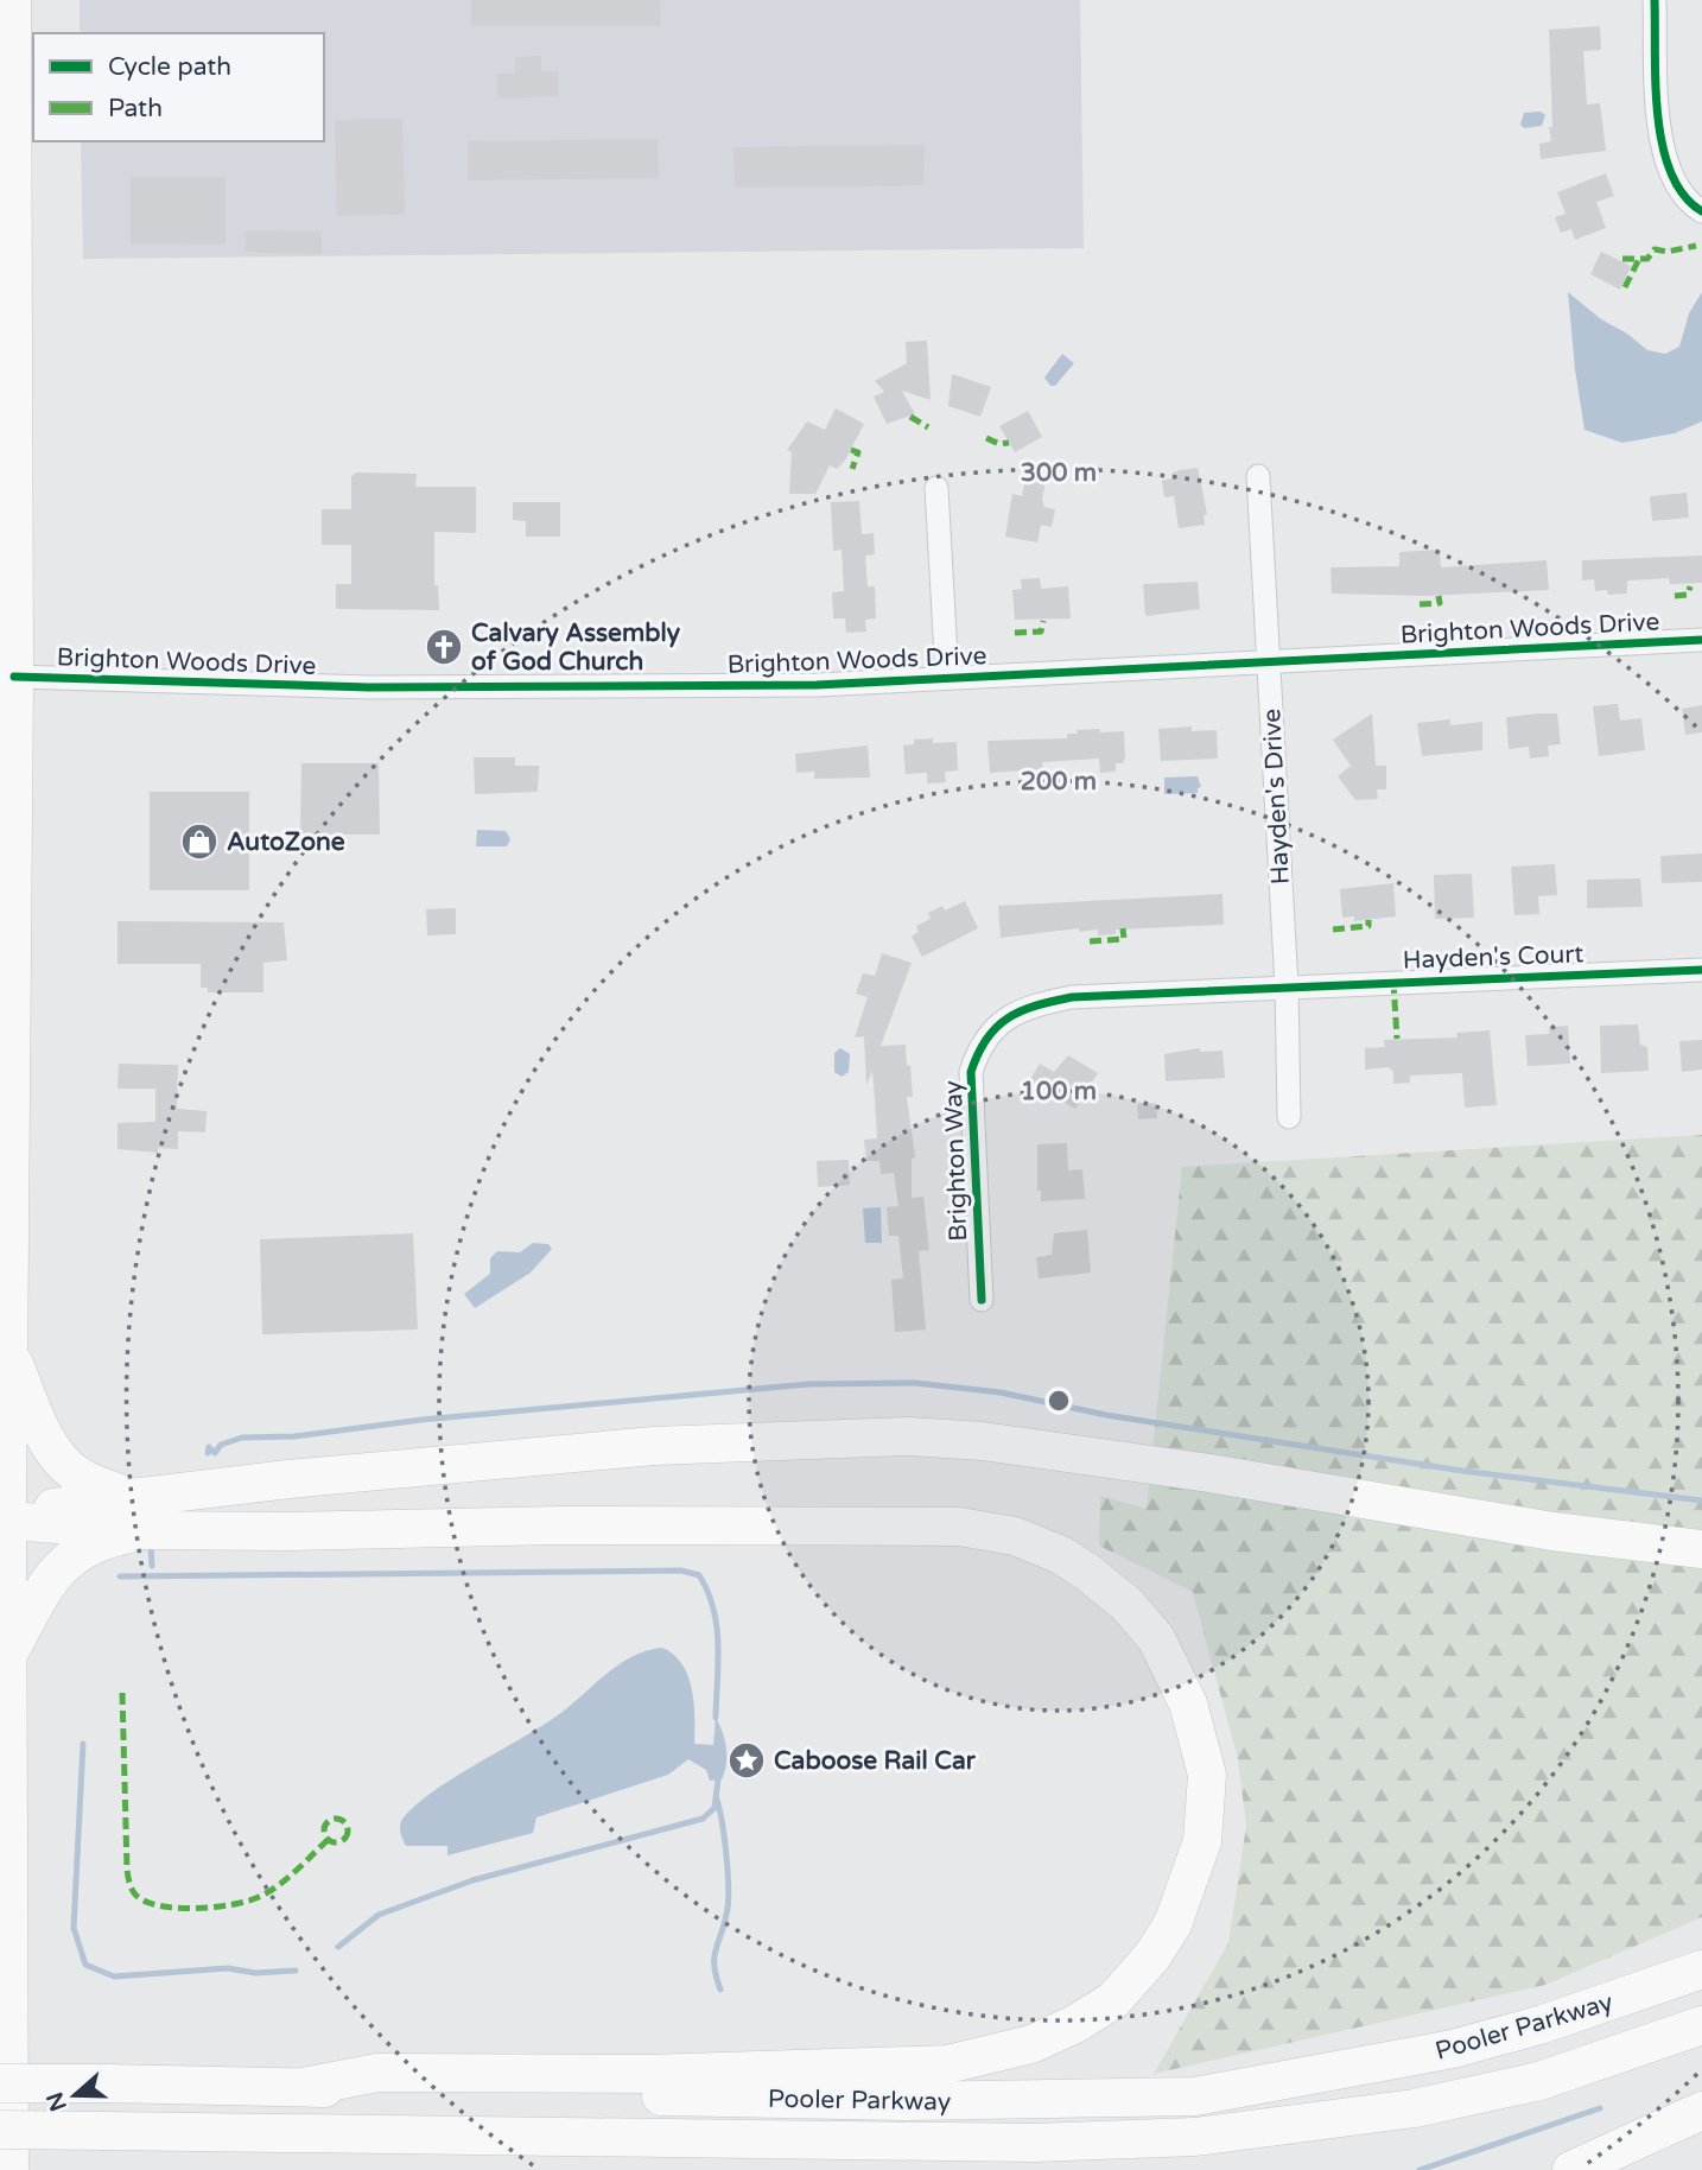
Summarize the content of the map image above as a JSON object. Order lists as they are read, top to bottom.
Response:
{
  "streets": {
    "main road": ["Pooler Parkway"],
    "street": [
      "Brighton Woods Drive",
      "Hayden's Drive",
      "Hayden's Court",
      "Brighton Way"
    ]
  },
  "crossings": [
    ["Brighton Woods Drive", "Hayden's Drive"],
    ["Hayden's Drive", "Hayden's Court"],
    ["Hayden's Drive", "Brighton Way"],
    ["Hayden's Court", "Brighton Way"]
  ],
  "places": {
    "church": ["Calvary Assembly of God Church"],
    "shop": ["AutoZone"],
    "place": ["Caboose Rail Car"]
  },
  "legend": ["Cycle path", "Path"],
  "north": "left",
  "rings": ["300 m", "200 m", "100 m"]
}
